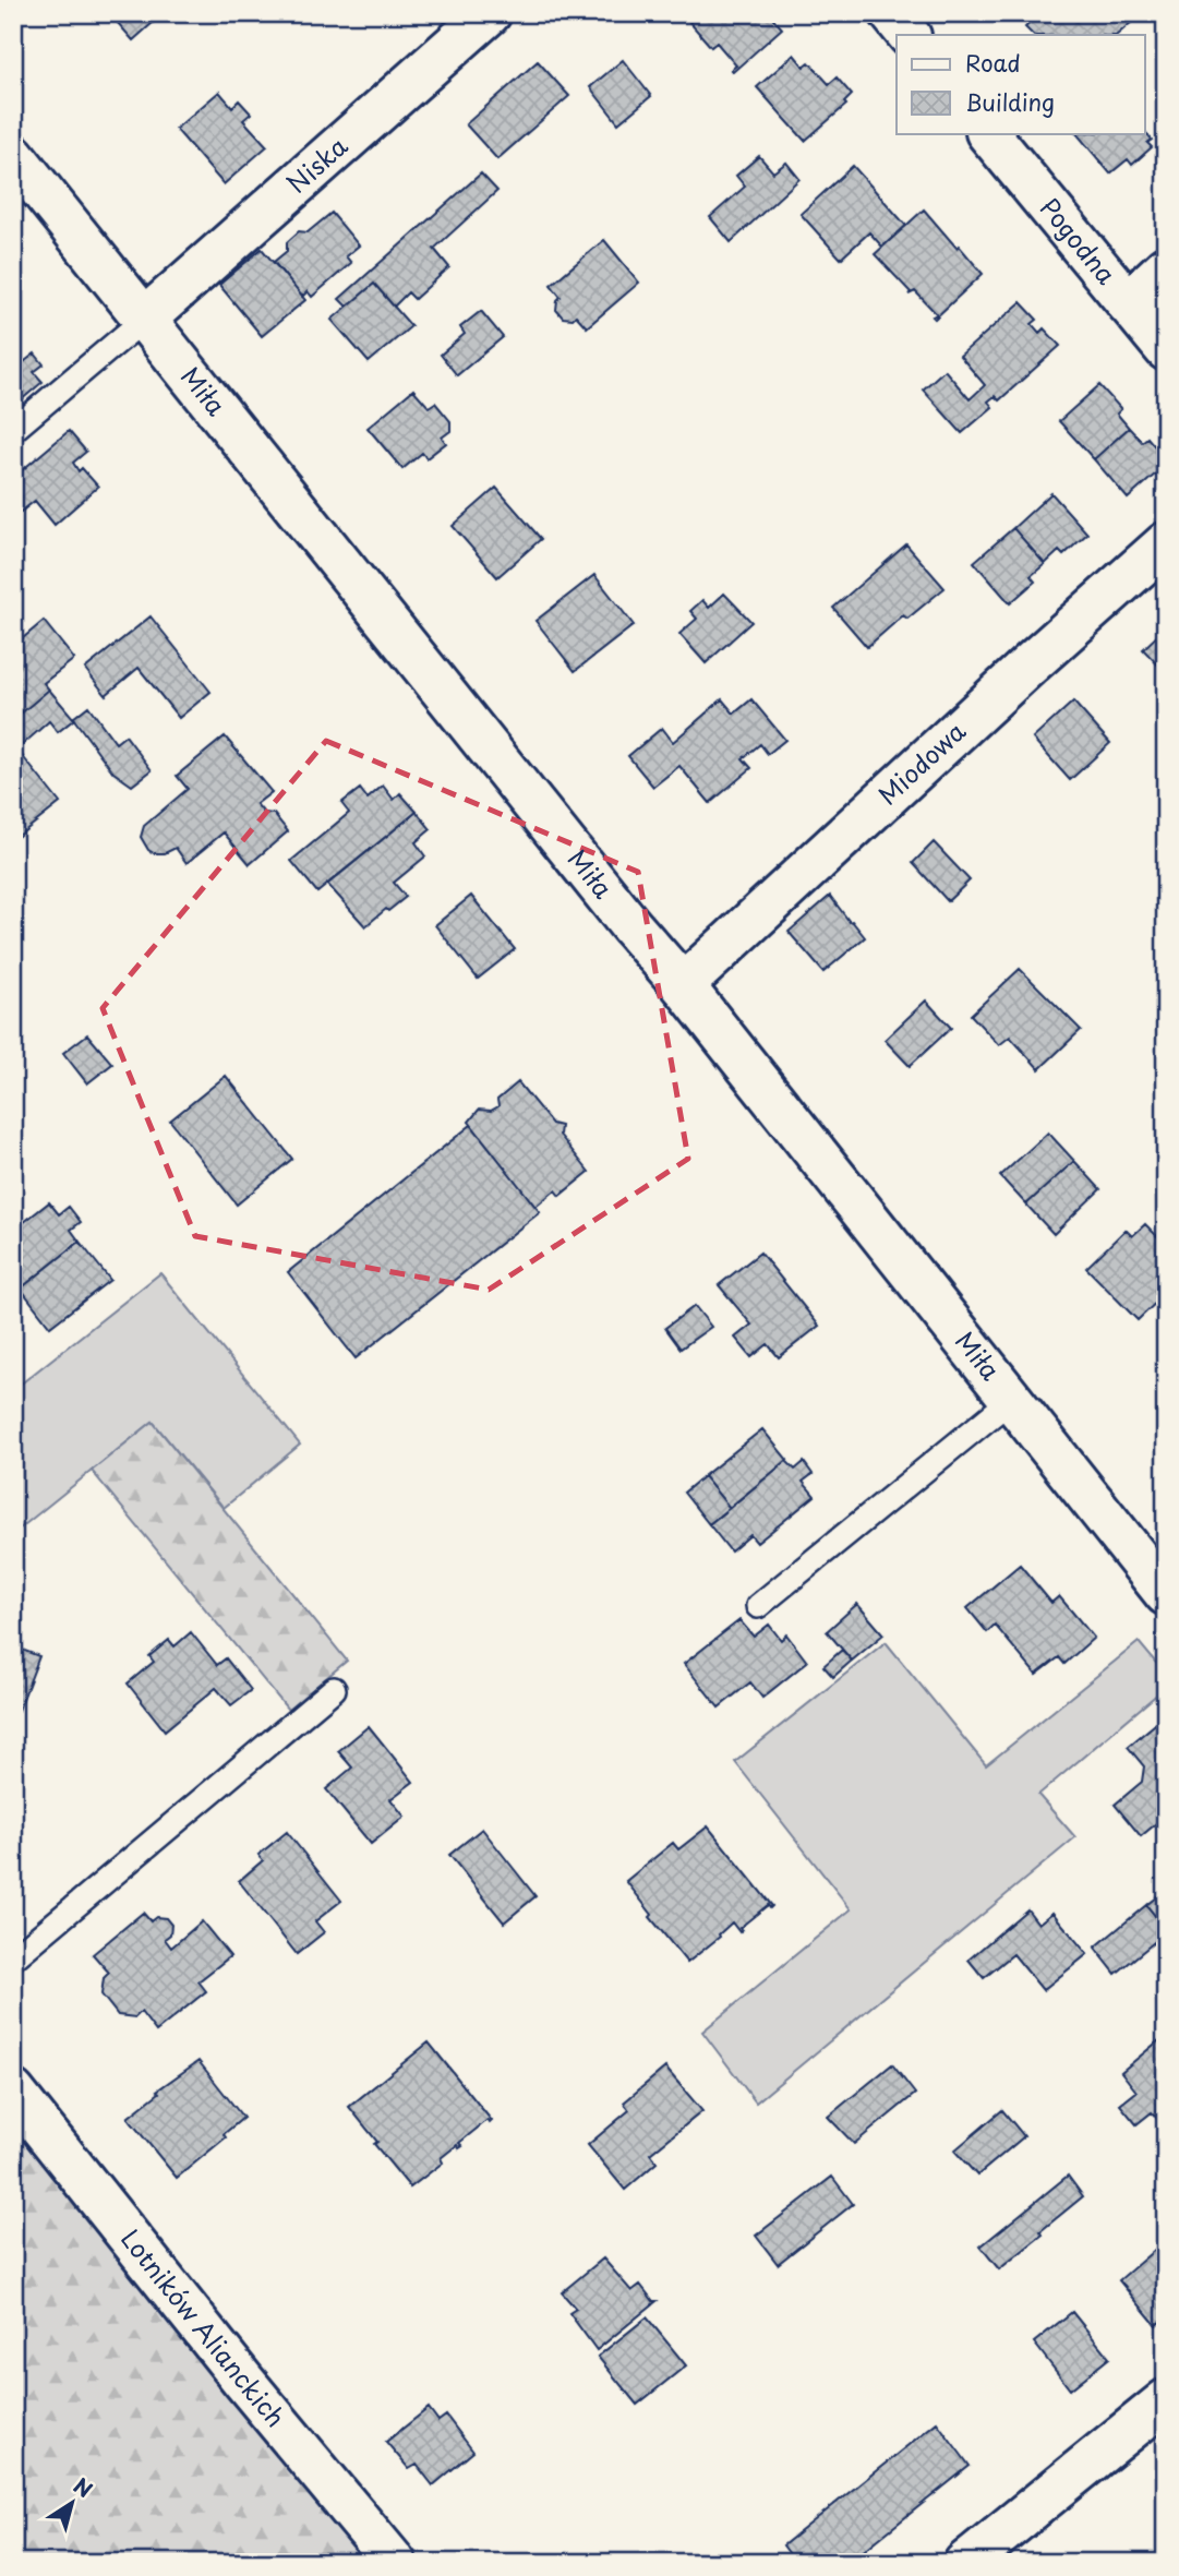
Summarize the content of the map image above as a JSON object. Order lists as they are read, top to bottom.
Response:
{
  "streets": {
    "street": [
      "Niska",
      "Pogodna",
      "Miła",
      "Miodowa",
      "Lotników Alianckich"
    ]
  },
  "crossings": [
    ["Niska", "Miła"],
    ["Miła", "Miodowa"]
  ],
  "legend": ["Road", "Building"],
  "north": "top right"
}
